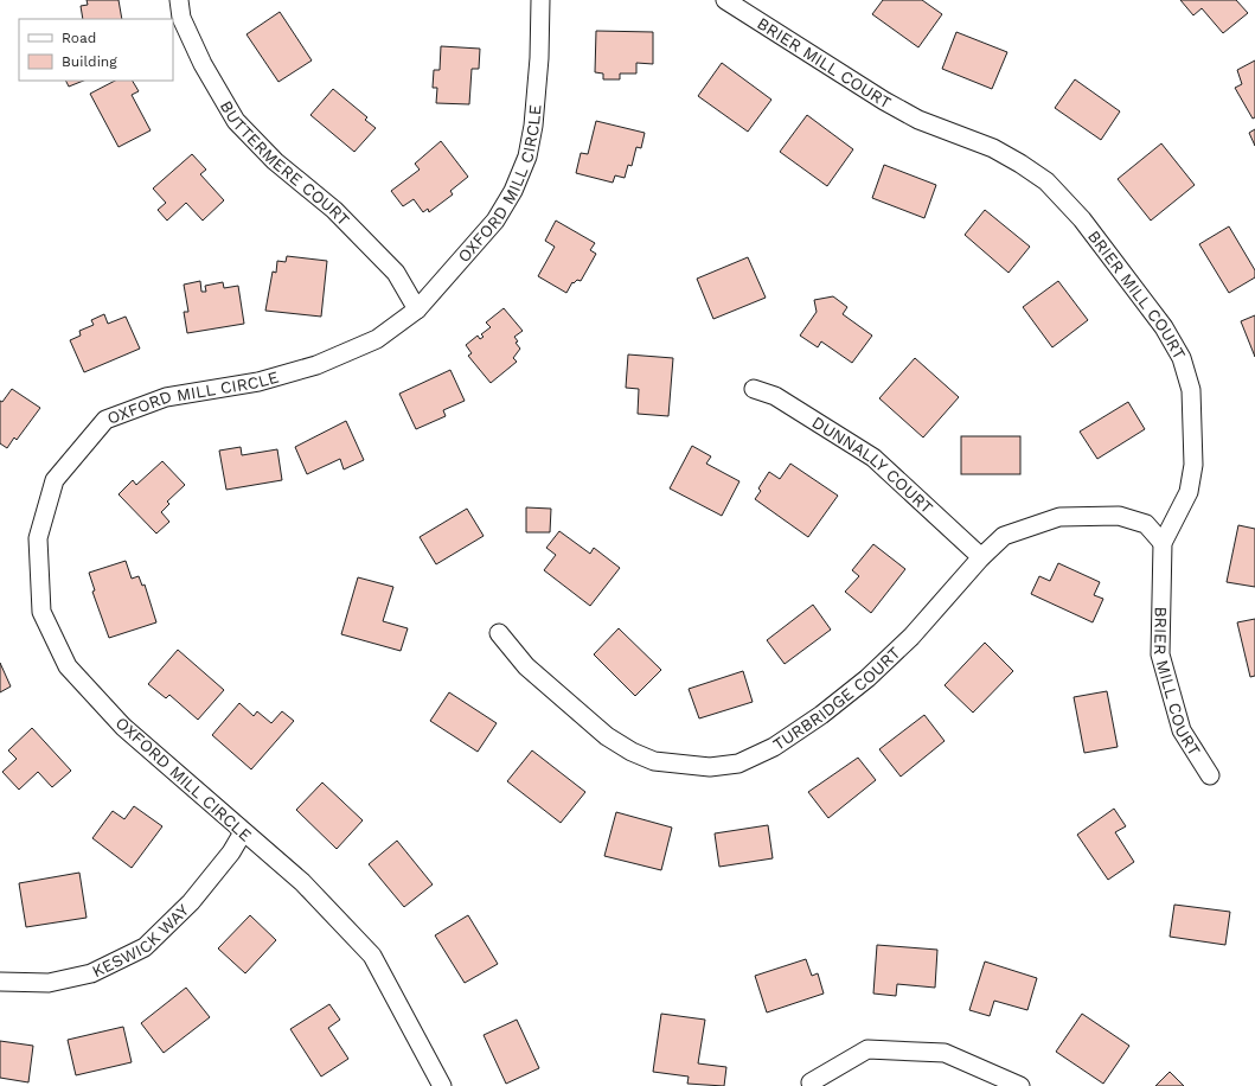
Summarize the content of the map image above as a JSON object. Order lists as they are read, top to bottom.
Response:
{
  "streets": {
    "street": [
      "BRIER MILL COURT",
      "BUTTERMERE COURT",
      "OXFORD MILL CIRCLE",
      "DUNNALLY COURT",
      "TURBRIDGE COURT",
      "KESWICK WAY"
    ]
  },
  "crossings": [
    ["BRIER MILL COURT", "TURBRIDGE COURT"],
    ["BUTTERMERE COURT", "OXFORD MILL CIRCLE"],
    ["OXFORD MILL CIRCLE", "KESWICK WAY"],
    ["DUNNALLY COURT", "TURBRIDGE COURT"]
  ],
  "legend": ["Road", "Building"]
}
